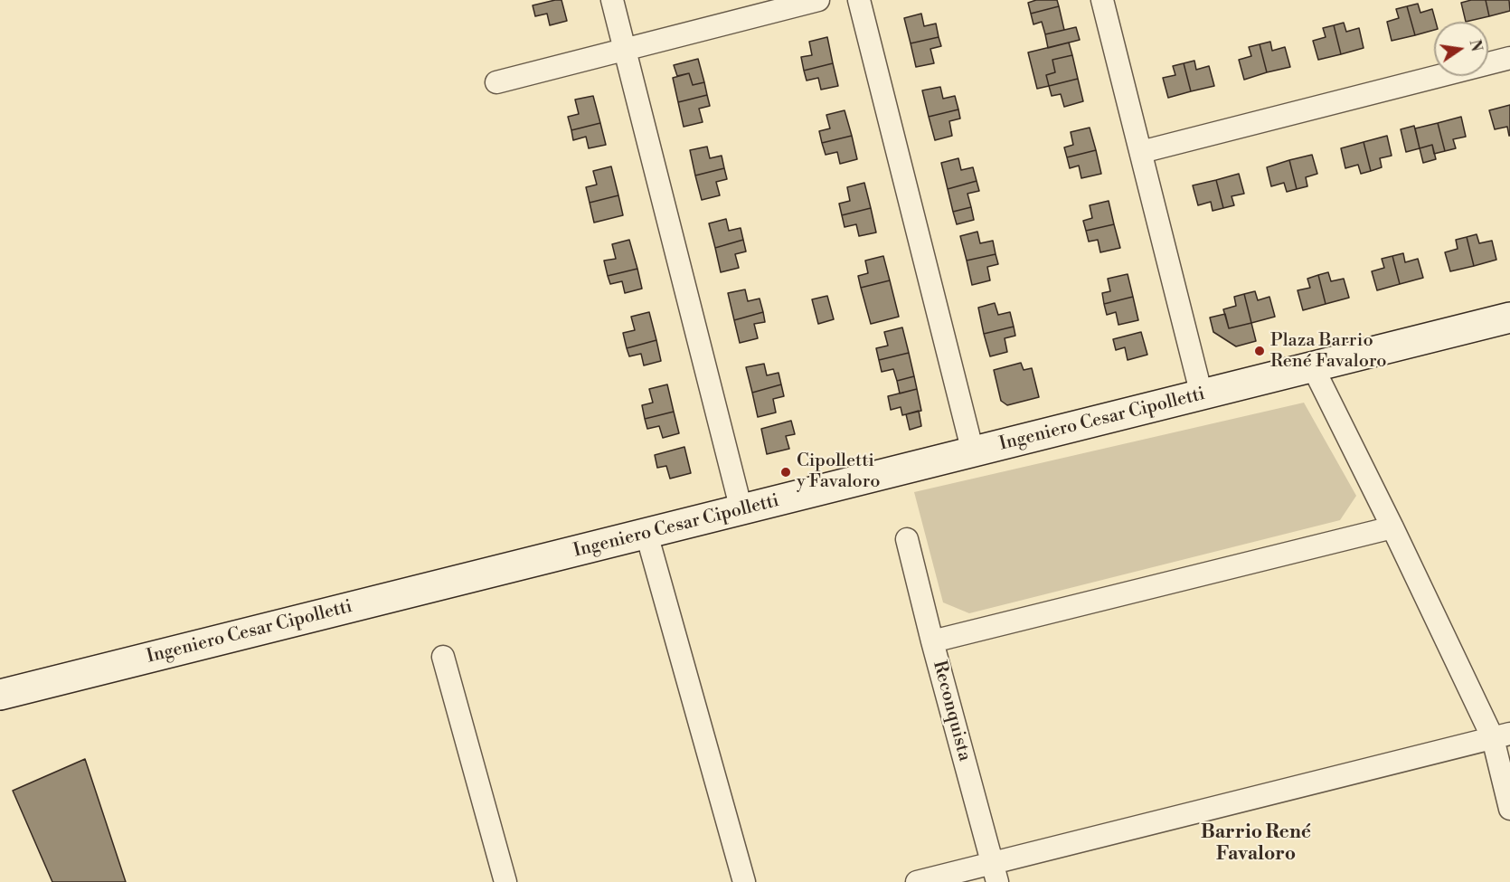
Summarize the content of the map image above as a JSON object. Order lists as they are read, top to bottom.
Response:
{
  "streets": {
    "street": ["Ingeniero Cesar Cipolletti", "Reconquista"]
  },
  "districts": ["Barrio René Favaloro"],
  "places": ["Plaza Barrio René Favaloro", "Cipolletti y Favaloro"],
  "north": "right"
}
